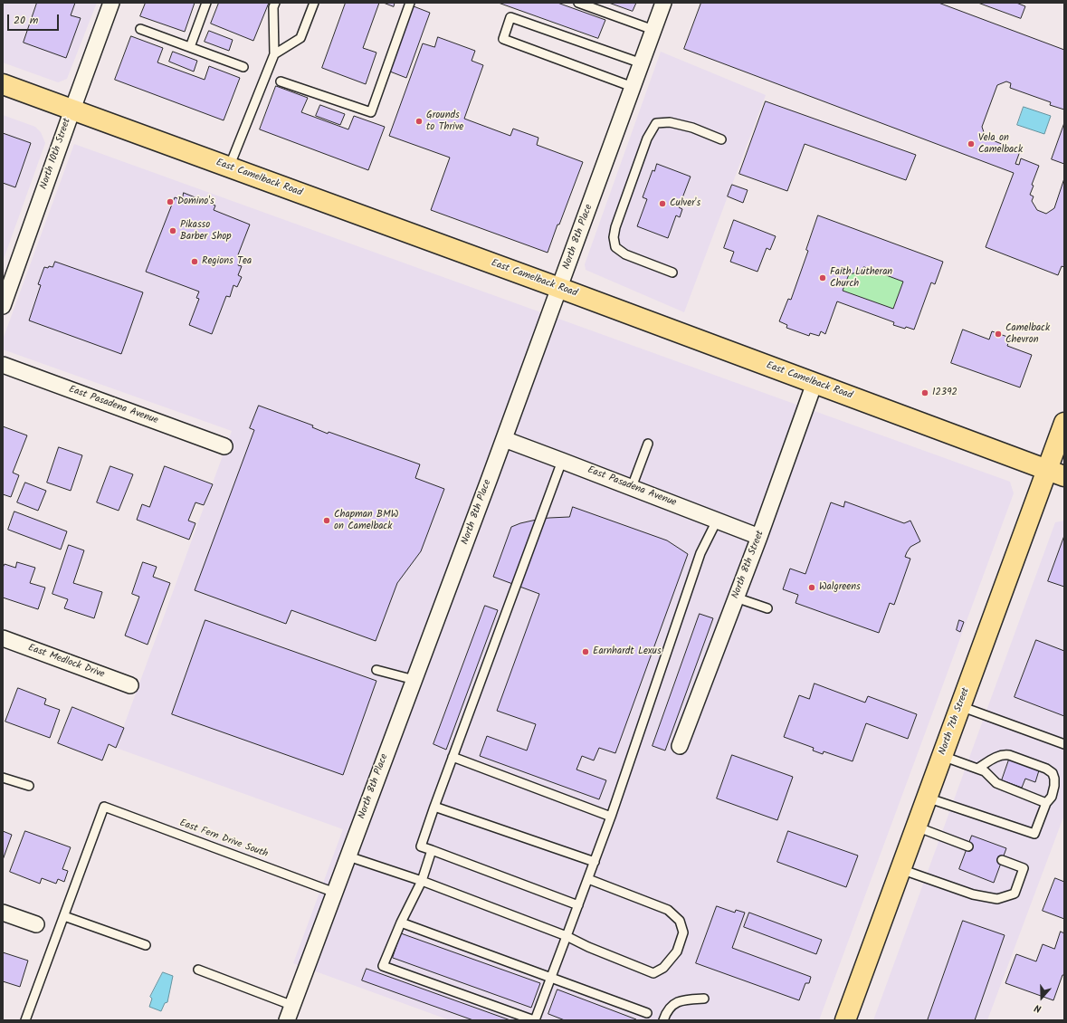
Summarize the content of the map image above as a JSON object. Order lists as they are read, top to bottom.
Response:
{
  "streets": {
    "main road": ["East Camelback Road", "North 7th Street"],
    "street": [
      "North 10th Street",
      "North 8th Place",
      "East Pasadena Avenue",
      "North 8th Street",
      "East Medlock Drive"
    ],
    "lane": ["East Fern Drive South"]
  },
  "crossings": [
    ["North 10th Street", "East Camelback Road"],
    ["East Camelback Road", "North 8th Place"],
    ["East Camelback Road", "North 8th Street"],
    ["East Camelback Road", "North 7th Street"],
    ["North 8th Place", "East Pasadena Avenue"],
    ["North 8th Place", "East Fern Drive South"],
    ["East Pasadena Avenue", "North 8th Street"]
  ],
  "places": [
    "Grounds to Thrive",
    "Vela on Camelback",
    "Domino's",
    "Culver's",
    "Pikasso Barber Shop",
    "Regions Tea",
    "Faith Lutheran Church",
    "Camelback Chevron",
    "12392",
    "Chapman BMW on Camelback",
    "Walgreens",
    "Earnhardt Lexus"
  ],
  "scale_bar": "20 m",
  "north": "bottom"
}
